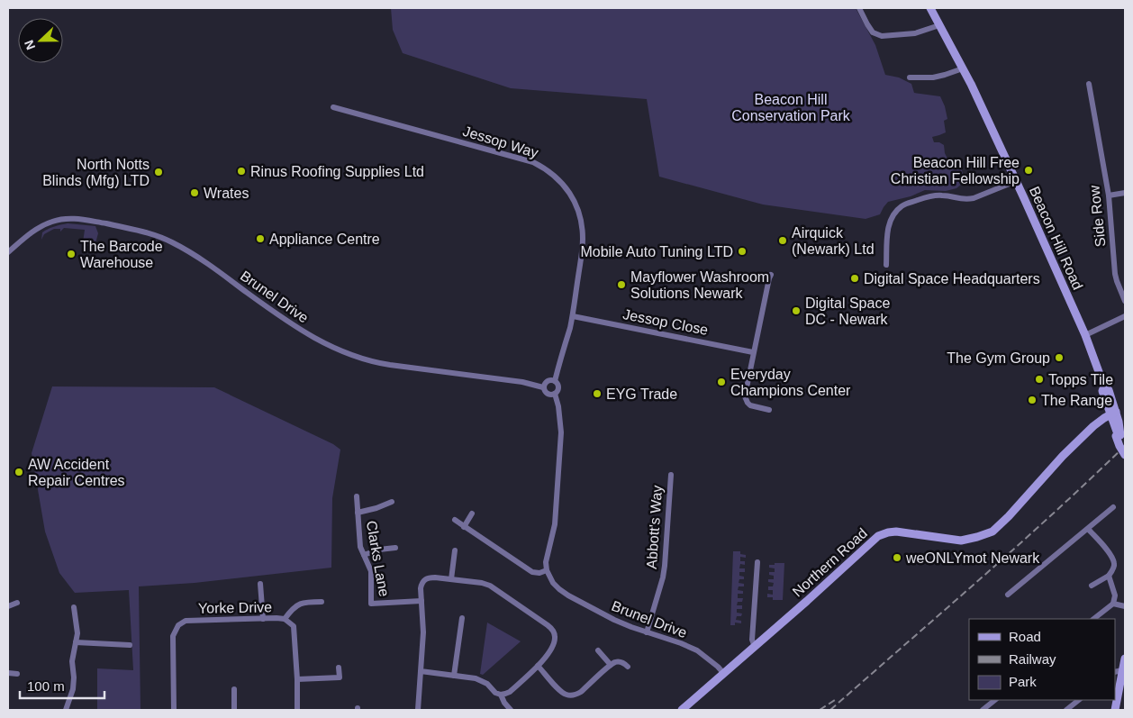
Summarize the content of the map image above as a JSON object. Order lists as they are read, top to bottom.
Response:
{
  "streets": {
    "street": [
      "Jessop Way",
      "Side Row",
      "Beacon Hill Road",
      "Brunel Drive",
      "Jessop Close",
      "Abbott's Way",
      "Clarks Lane",
      "Northern Road",
      "Yorke Drive"
    ]
  },
  "crossings": [
    ["Jessop Way", "Brunel Drive"],
    ["Jessop Way", "Jessop Close"],
    ["Beacon Hill Road", "Northern Road"],
    ["Brunel Drive", "Abbott's Way"],
    ["Brunel Drive", "Northern Road"]
  ],
  "parks": ["Beacon Hill Conservation Park"],
  "places": [
    "Beacon Hill Free Christian Fellowship",
    "Rinus Roofing Supplies Ltd",
    "North Notts Blinds (Mfg) LTD",
    "Wrates",
    "Appliance Centre",
    "Airquick (Newark) Ltd",
    "Mobile Auto Tuning LTD",
    "The Barcode Warehouse",
    "Digital Space Headquarters",
    "Mayflower Washroom Solutions Newark",
    "Digital Space DC - Newark",
    "The Gym Group",
    "Topps Tile",
    "Everyday Champions Center",
    "EYG Trade",
    "The Range",
    "AW Accident Repair Centres",
    "weONLYmot Newark"
  ],
  "legend": ["Road", "Railway", "Park"],
  "scale_bar": "100 m",
  "north": "left"
}
